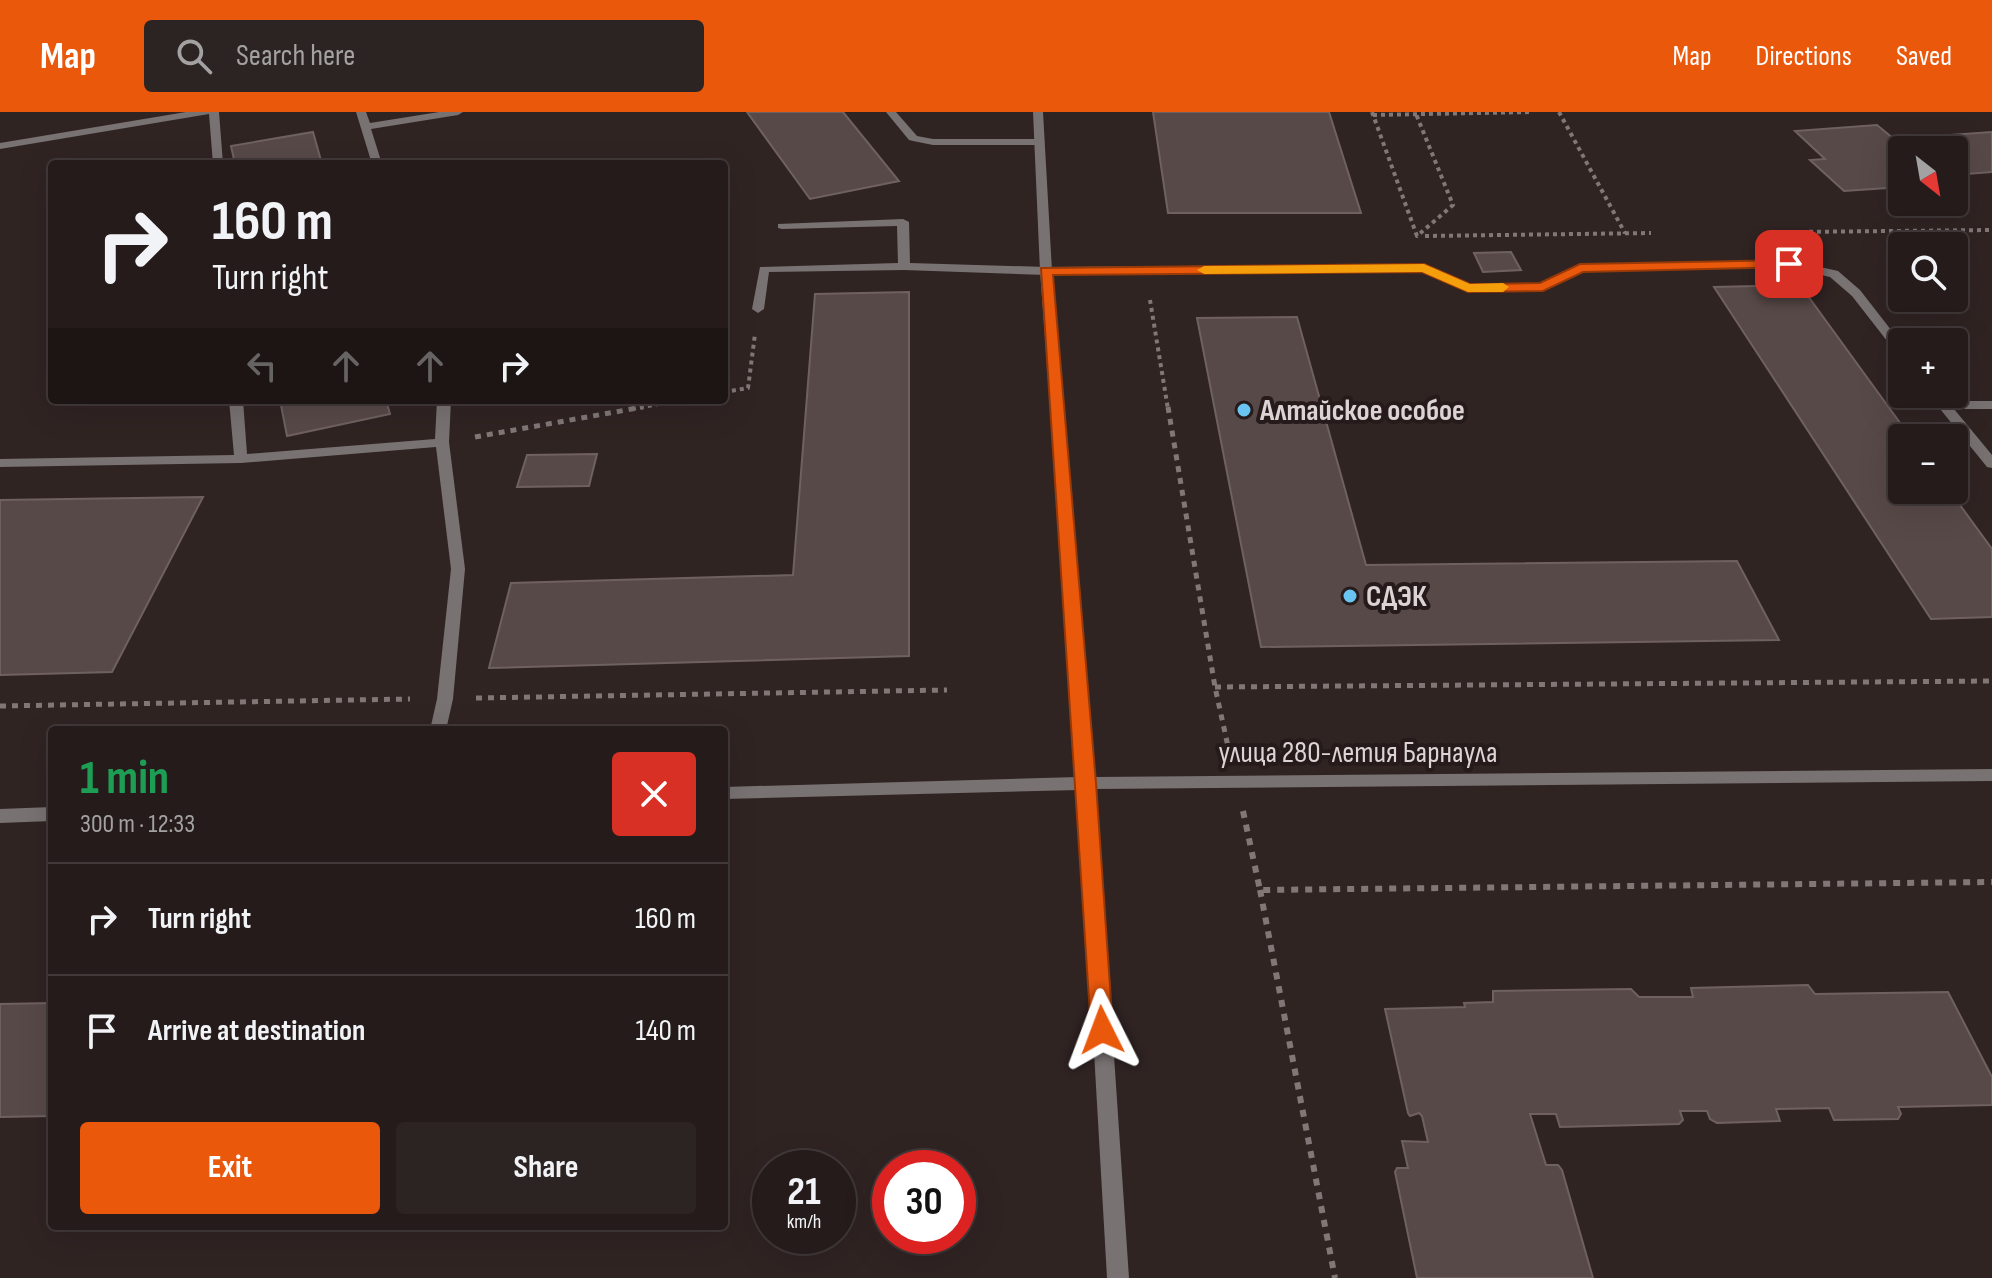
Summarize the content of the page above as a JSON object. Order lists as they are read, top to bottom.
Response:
{
  "streets": {
    "street": ["улица 280-летия Барнаула"]
  },
  "places": ["Алтайское особое", "СДЭК"],
  "north": "bottom right",
  "page": {
    "header": "Map",
    "search": "Search here",
    "nav": ["Map", "Directions", "Saved"],
    "map_buttons": ["+", "−"],
    "turn": ["160 m", "Turn right"],
    "heading": ["1 min", "300 m · 12:33"],
    "list": [
      {
        "name": "Turn right",
        "value": "160 m"
      },
      {
        "name": "Arrive at destination",
        "value": "140 m"
      }
    ],
    "buttons": ["Exit", "Share"],
    "speed": "21 km/h",
    "limit": "30"
  }
}
